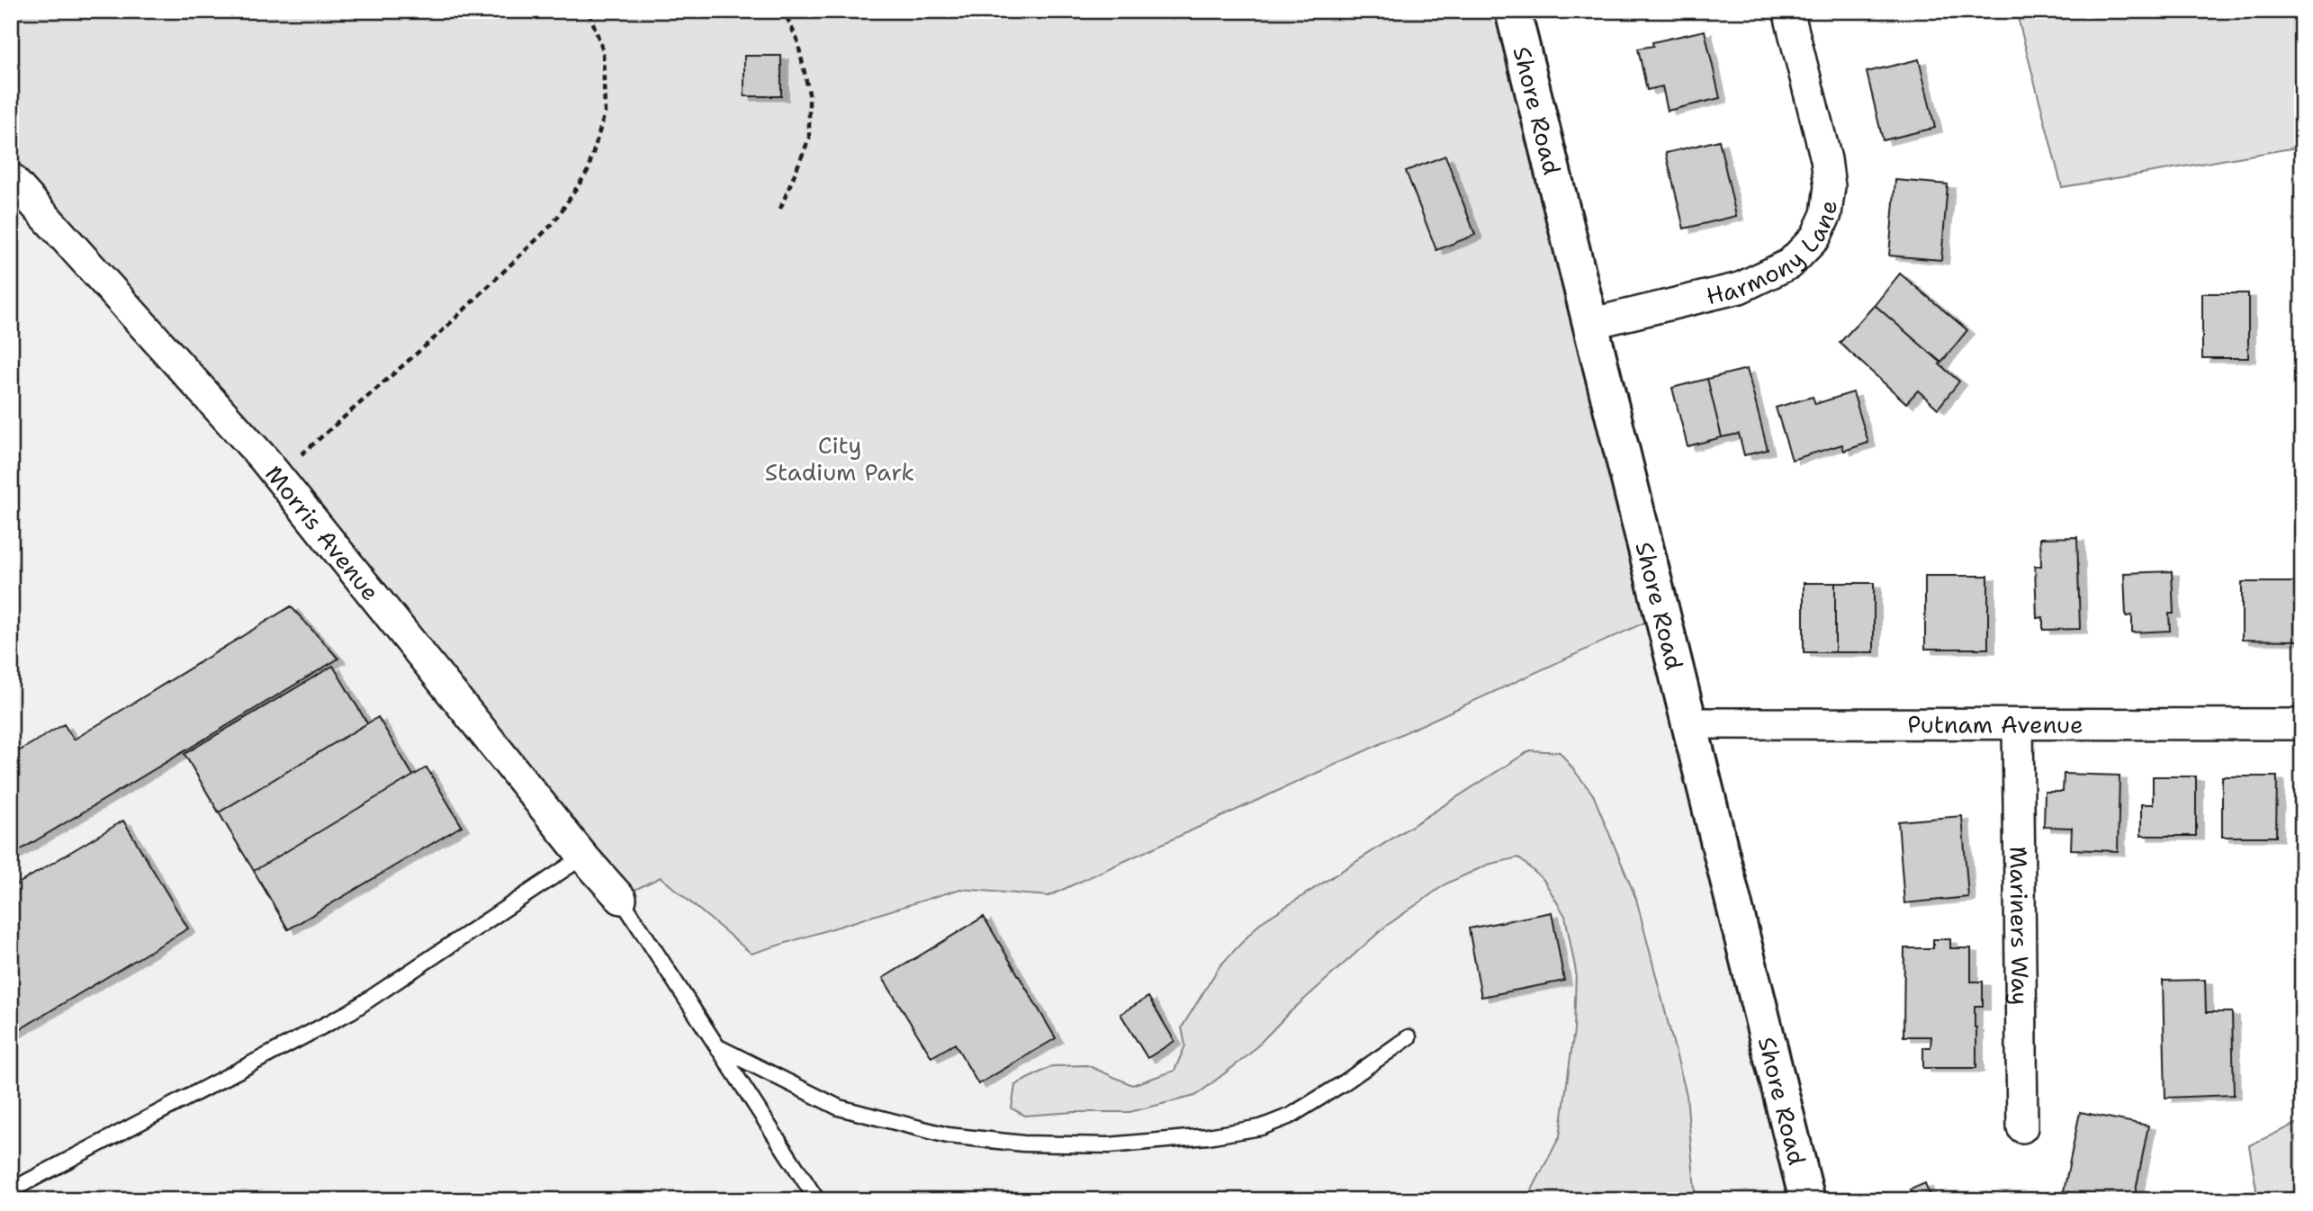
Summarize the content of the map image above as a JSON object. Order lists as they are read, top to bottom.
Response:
{
  "streets": {
    "main road": ["Shore Road"],
    "street": [
      "Harmony Lane",
      "Morris Avenue",
      "Putnam Avenue",
      "Mariners Way"
    ]
  },
  "crossings": [
    ["Shore Road", "Harmony Lane"],
    ["Shore Road", "Putnam Avenue"],
    ["Putnam Avenue", "Mariners Way"]
  ],
  "parks": ["City Stadium Park"]
}
